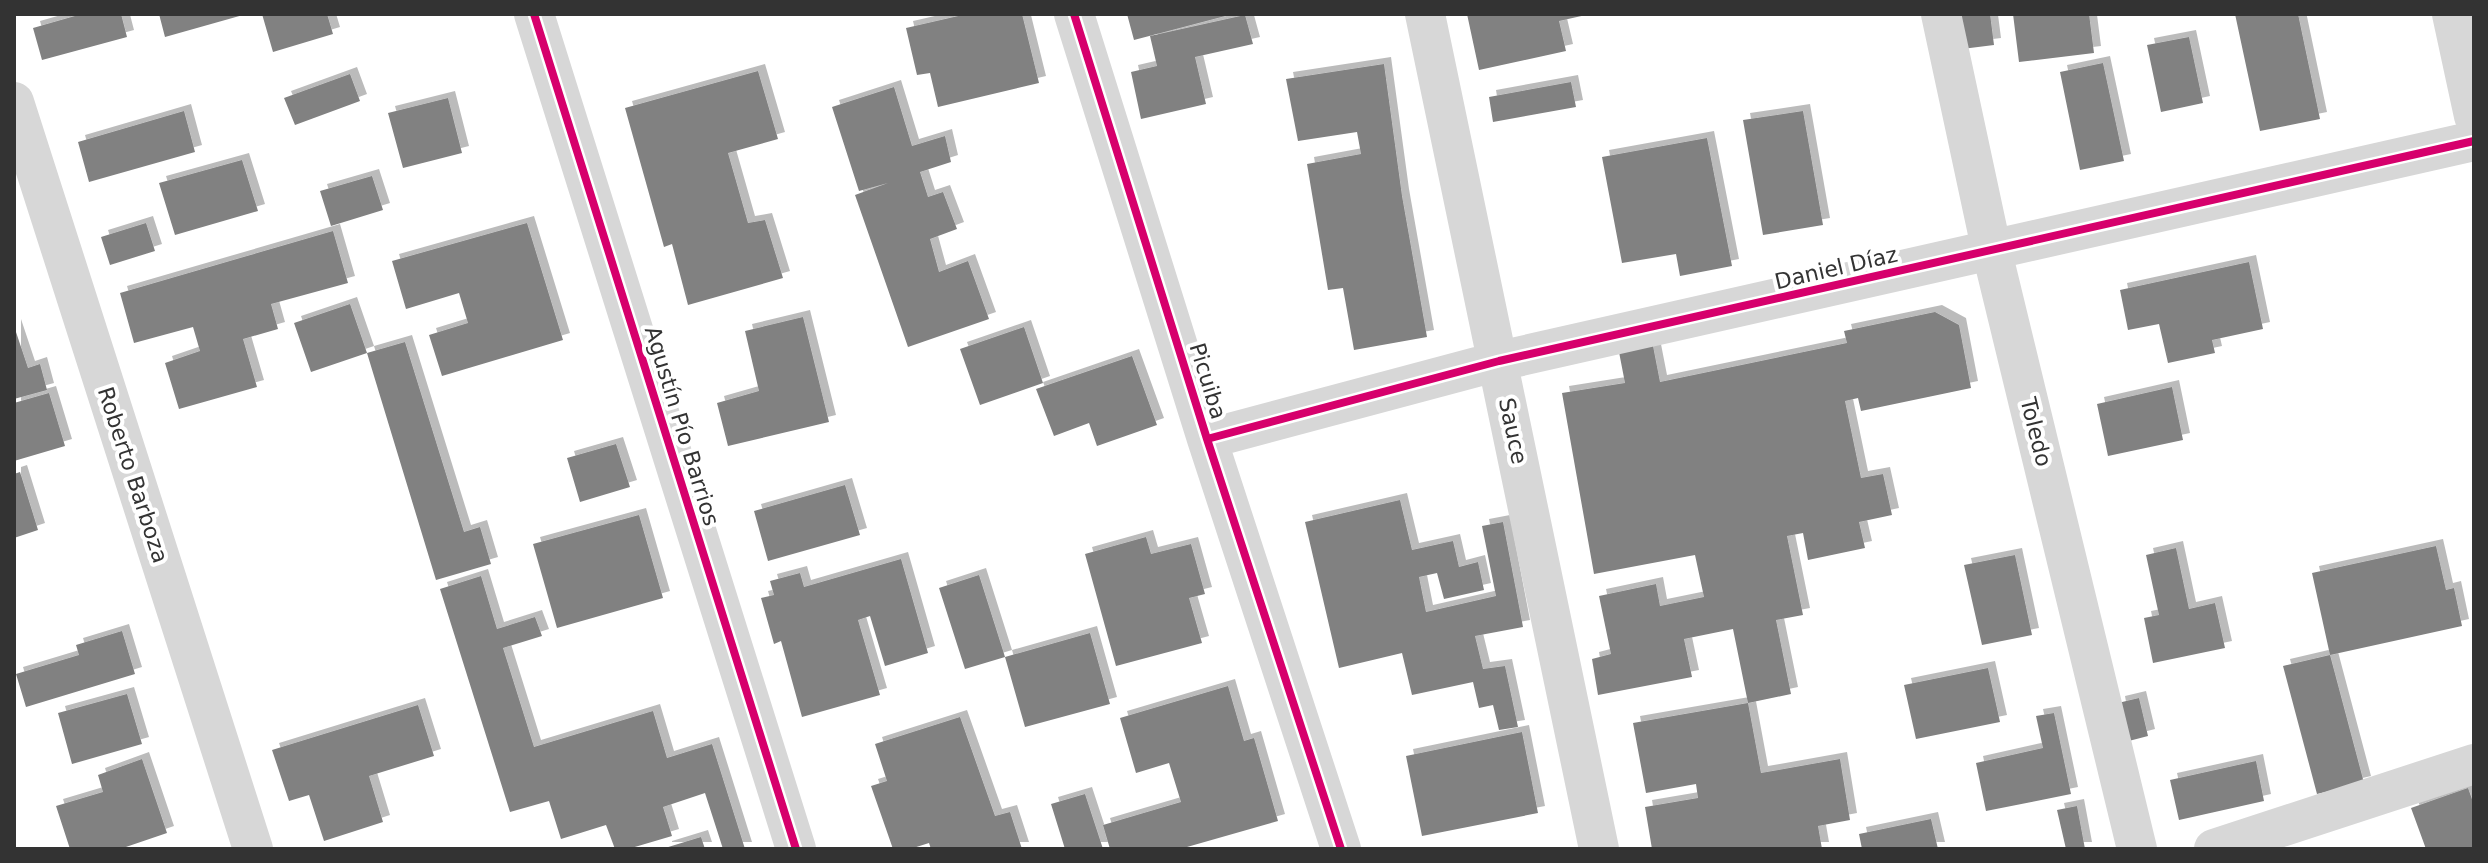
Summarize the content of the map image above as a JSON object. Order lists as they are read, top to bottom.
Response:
{
  "streets": {
    "street": [
      "Daniel Díaz",
      "Picuiba",
      "Agustín Pío Barrios",
      "Sauce",
      "Toledo",
      "Roberto Barboza"
    ]
  },
  "crossings": [
    ["Daniel Díaz", "Picuiba"],
    ["Daniel Díaz", "Sauce"],
    ["Daniel Díaz", "Toledo"]
  ]
}
